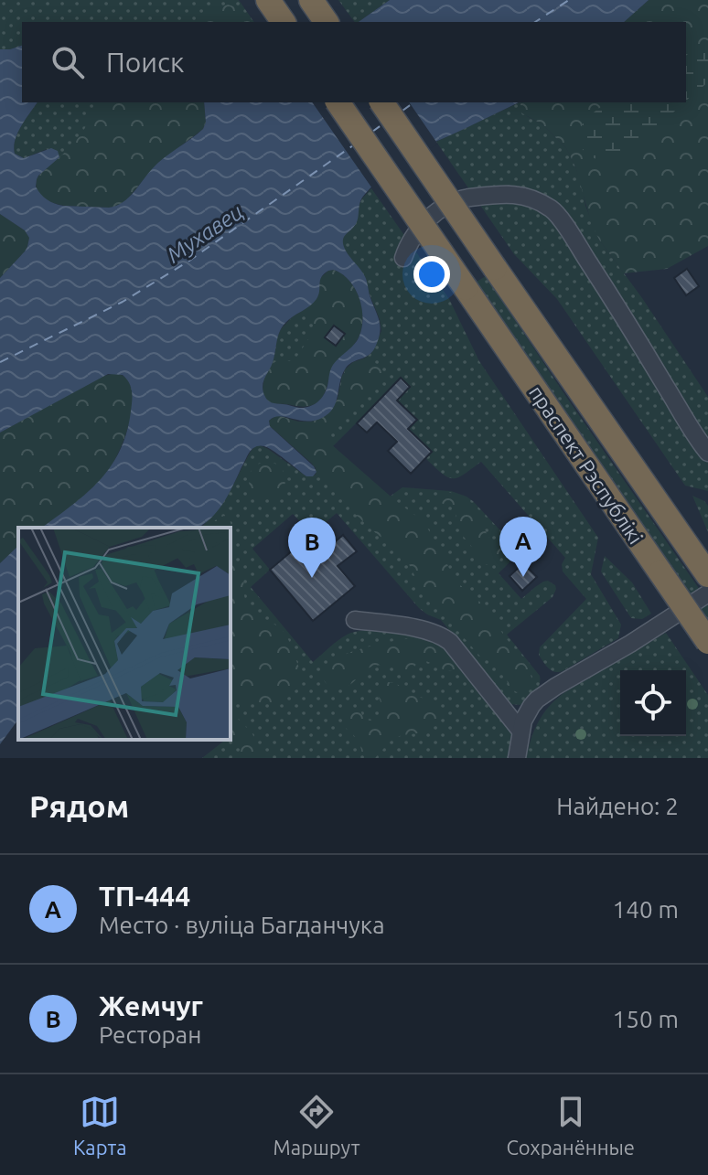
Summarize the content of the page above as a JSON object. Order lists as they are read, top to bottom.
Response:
{
  "streets": {
    "highway": ["праспект Рэспублікі"]
  },
  "water": ["Мухавец"],
  "page": {
    "search": "Поиск",
    "pins": ["A", "B"],
    "heading": ["Рядом", "Найдено: 2"],
    "list": [
      {
        "mark": "A",
        "name": "ТП-444",
        "note": "Место · вуліца Багданчука",
        "value": "140 m"
      },
      {
        "mark": "B",
        "name": "Жемчуг",
        "note": "Ресторан",
        "value": "150 m"
      }
    ],
    "nav": ["Карта", "Маршрут", "Сохранённые"]
  }
}
